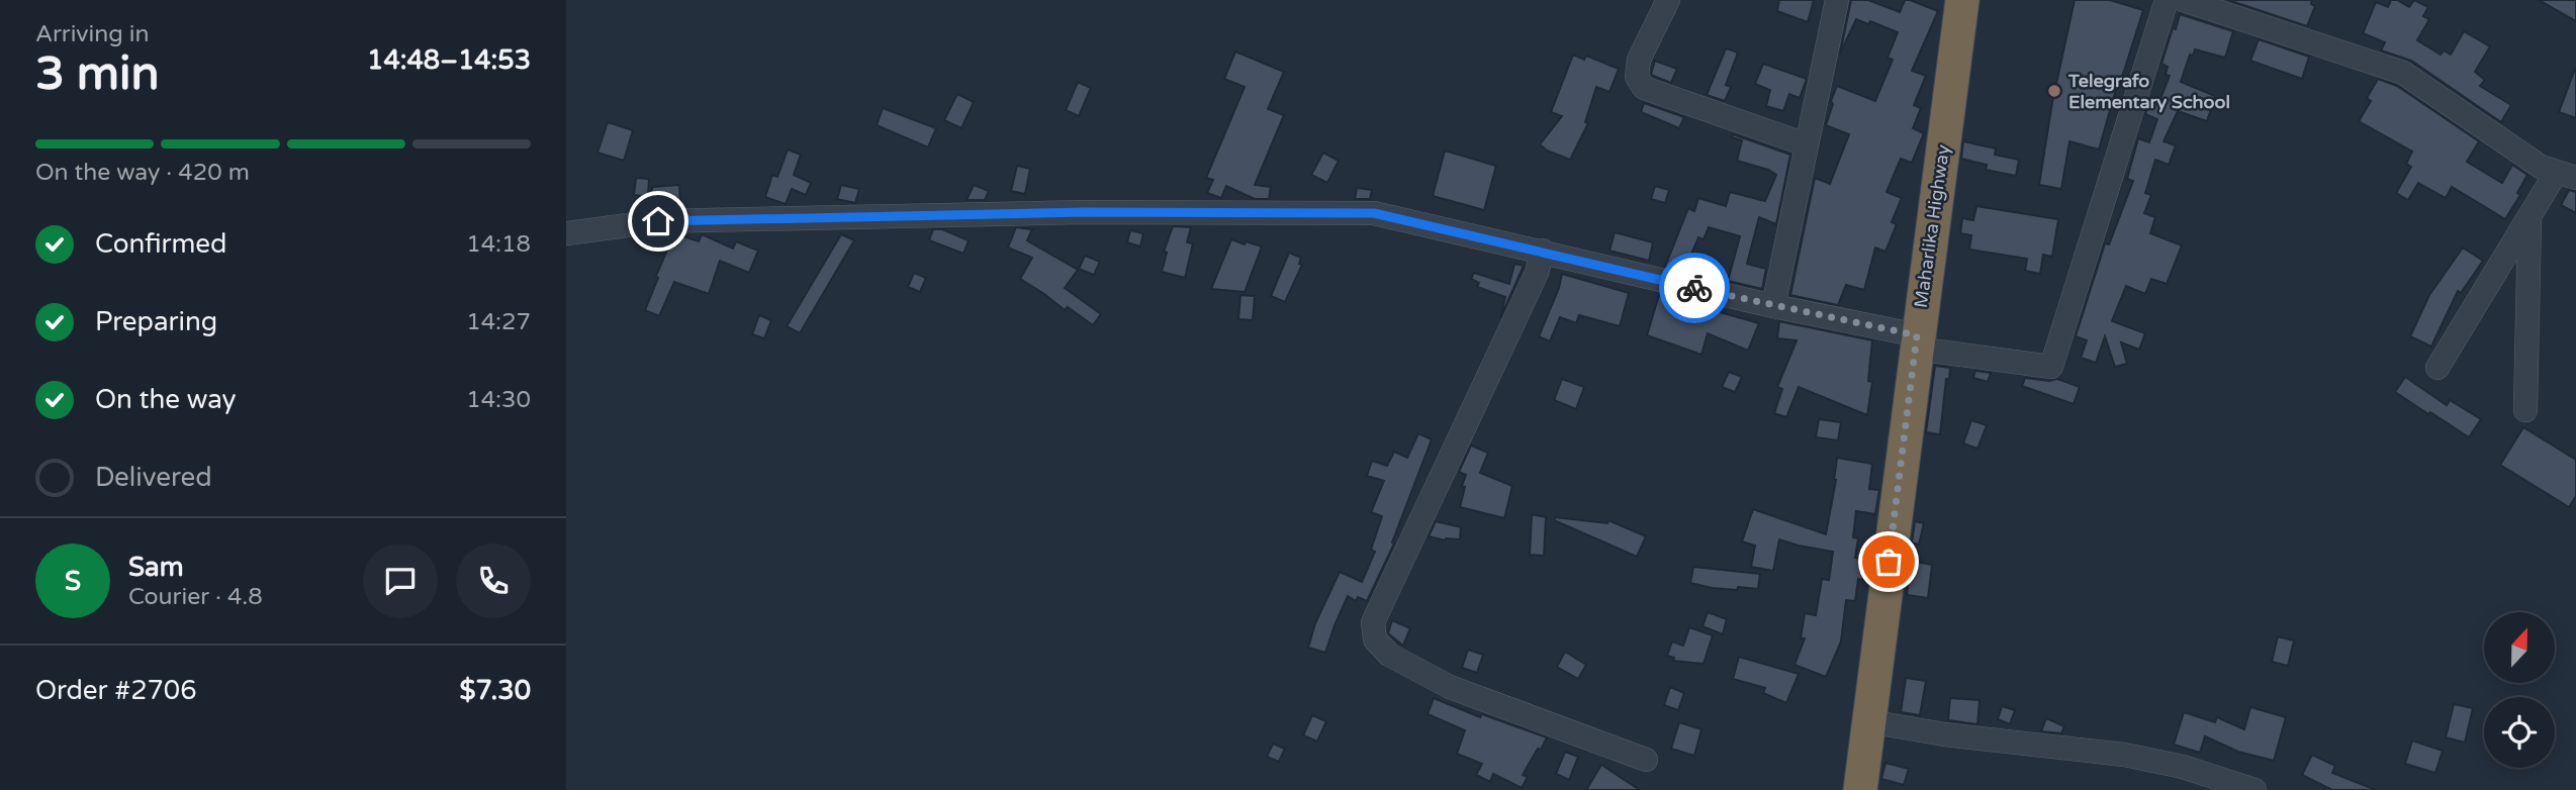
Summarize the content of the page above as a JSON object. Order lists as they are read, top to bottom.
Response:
{
  "streets": {
    "highway": ["Maharlika Highway"]
  },
  "places": ["Telegrafo Elementary School"],
  "north": "top",
  "page": {
    "heading": ["3 min", "Arriving in", "14:48–14:53"],
    "panel": [
      "Sam",
      "Courier · 4.8",
      "Order #2706",
      "$7.30"
    ],
    "bar": "On the way · 420 m",
    "list": [
      ["Confirmed", "14:18"],
      ["Preparing", "14:27"],
      ["On the way", "14:30"],
      "Delivered"
    ],
    "round": "S"
  }
}
